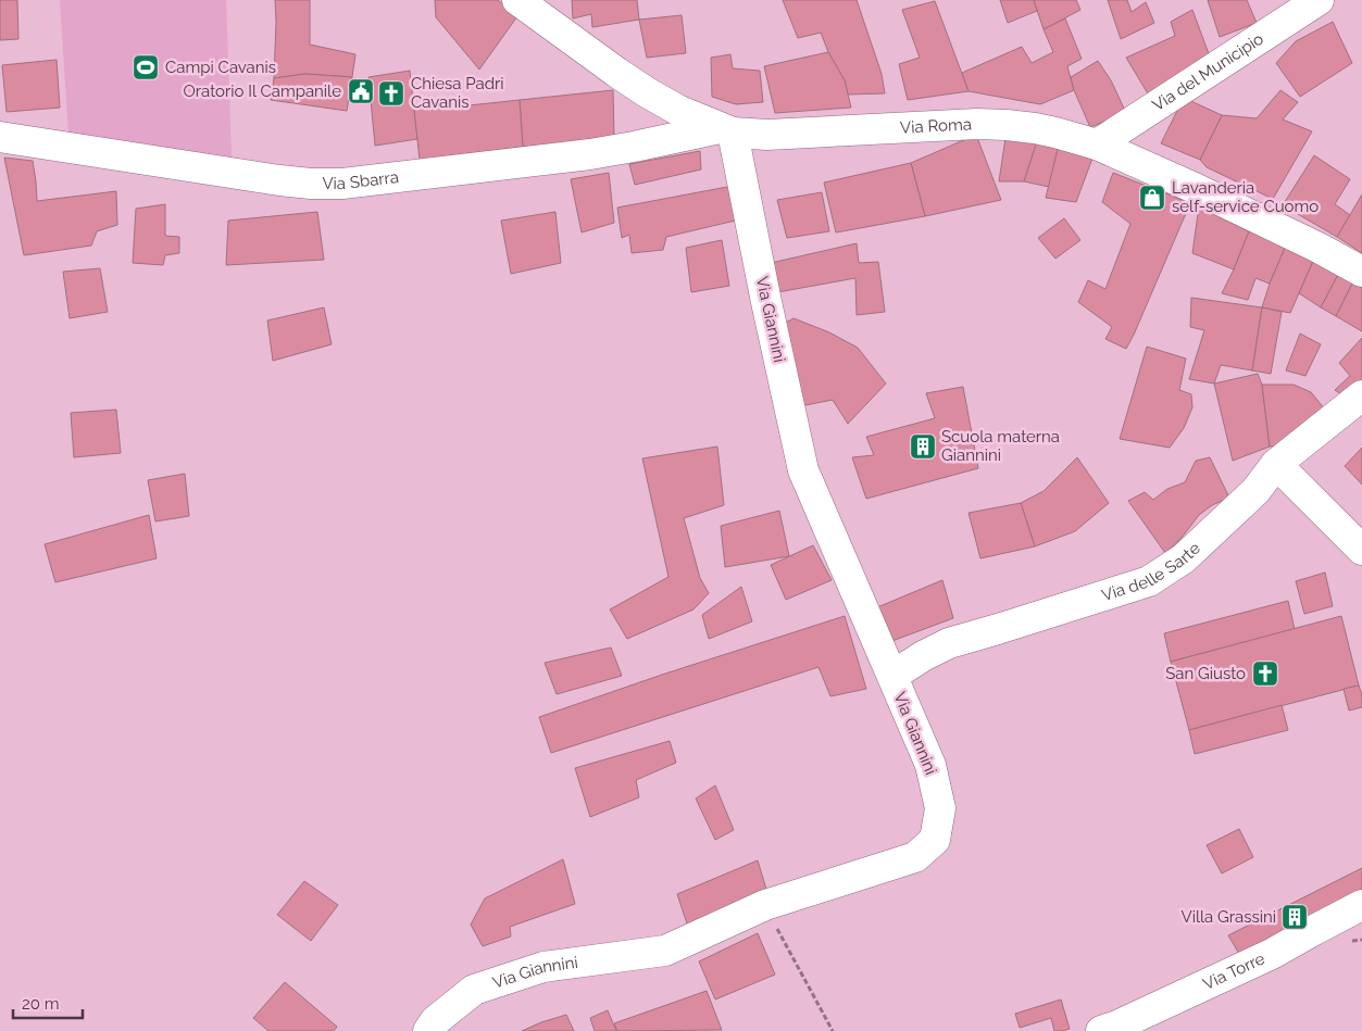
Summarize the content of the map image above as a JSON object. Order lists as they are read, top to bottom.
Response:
{
  "streets": {
    "street": [
      "Via del Municipio",
      "Via Roma",
      "Via Sbarra",
      "Via Giannini",
      "Via delle Sarte",
      "Via Torre"
    ]
  },
  "crossings": [
    ["Via del Municipio", "Via Roma"],
    ["Via Roma", "Via Sbarra"],
    ["Via Roma", "Via Giannini"],
    ["Via Sbarra", "Via Giannini"],
    ["Via Giannini", "Via delle Sarte"]
  ],
  "places": {
    "sports": ["Campi Cavanis"],
    "public building": ["Oratorio Il Campanile"],
    "church": ["Chiesa Padri Cavanis", "San Giusto"],
    "shop": ["Lavanderia self-service Cuomo"],
    "building": ["Scuola materna Giannini", "Villa Grassini"]
  },
  "scale_bar": "20 m"
}
